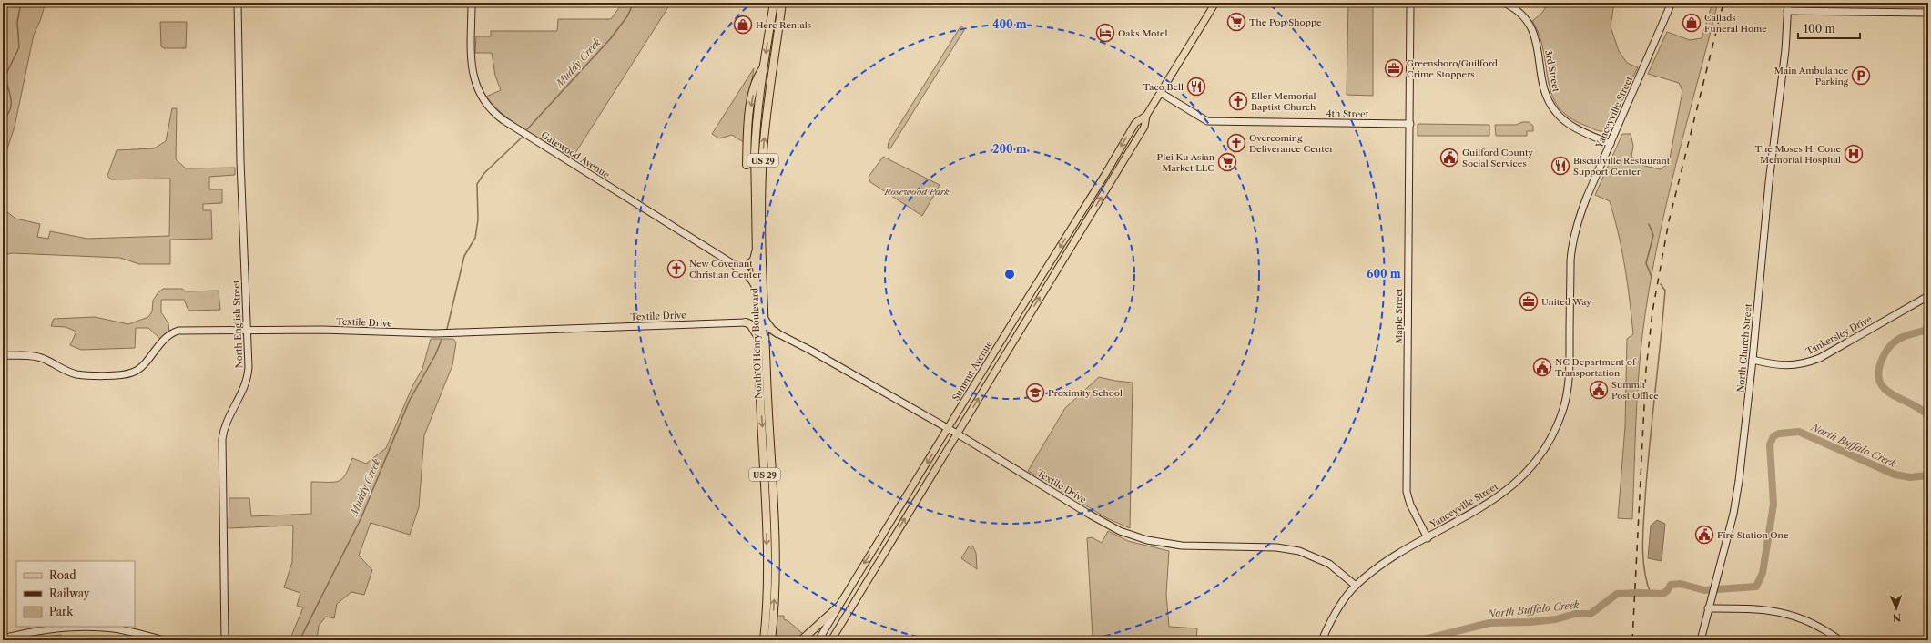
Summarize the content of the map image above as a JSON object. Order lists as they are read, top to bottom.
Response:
{
  "streets": {
    "highway": ["US 29", "North O'Henry Boulevard"],
    "main road": ["Summit Avenue"],
    "street": [
      "3rd Street",
      "Yanceyville Street",
      "4th Street",
      "Gatewood Avenue",
      "Textile Drive",
      "Maple Street",
      "North English Street",
      "Tankersley Drive",
      "North Church Street"
    ]
  },
  "crossings": [
    ["3rd Street", "Yanceyville Street"],
    ["Yanceyville Street", "Textile Drive"],
    ["Yanceyville Street", "Maple Street"],
    ["4th Street", "Maple Street"],
    ["4th Street", "Summit Avenue"],
    ["Textile Drive", "North English Street"],
    ["Textile Drive", "Summit Avenue"],
    ["Tankersley Drive", "North Church Street"]
  ],
  "water": ["Muddy Creek", "North Buffalo Creek"],
  "parks": ["Rosewood Park"],
  "places": {
    "supermarket": ["The Pop Shoppe", "Plei Ku Asian Market LLC"],
    "shop": ["Callads Funeral Home", "Herc Rentals"],
    "hotel": ["Oaks Motel"],
    "office": ["Greensboro/Guilford Crime Stoppers", "United Way"],
    "parking": ["Main Ambulance Parking"],
    "restaurant": ["Taco Bell", "Biscuitville Restaurant Support Center"],
    "church": ["Eller Memorial Baptist Church", "Overcoming Deliverance Center", "New Covenant Christian Center"],
    "hospital": ["The Moses H. Cone Memorial Hospital"],
    "public building": [
      "Guilford County Social Services",
      "NC Department of Transportation",
      "Summit Post Office",
      "Fire Station One"
    ],
    "school or university": ["Proximity School"]
  },
  "legend": ["Road", "Railway", "Park"],
  "scale_bar": "100 m",
  "north": "bottom",
  "rings": ["400 m", "200 m", "600 m"]
}
